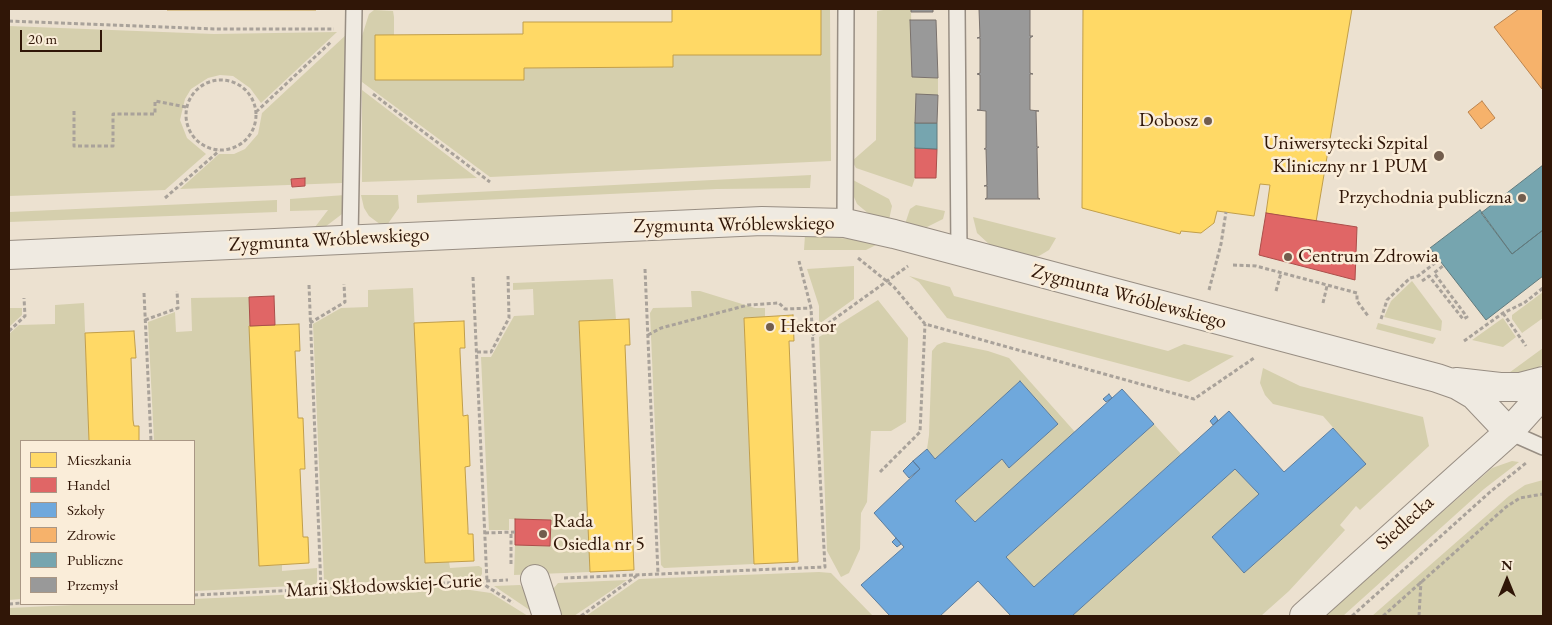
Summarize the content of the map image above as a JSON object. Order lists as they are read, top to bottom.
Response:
{
  "streets": {
    "street": ["Zygmunta Wróblewskiego", "Siedlecka"],
    "path": ["Marii Skłodowskiej-Curie"]
  },
  "crossings": [
    ["Zygmunta Wróblewskiego", "Siedlecka"]
  ],
  "places": [
    "Dobosz",
    "Uniwersytecki Szpital Kliniczny nr 1 PUM",
    "Przychodnia publiczna",
    "Centrum Zdrowia",
    "Hektor",
    "Rada Osiedla nr 5"
  ],
  "legend": [
    "Mieszkania",
    "Handel",
    "Szkoły",
    "Zdrowie",
    "Publiczne",
    "Przemysł"
  ],
  "scale_bar": "20 m",
  "north": "top"
}
